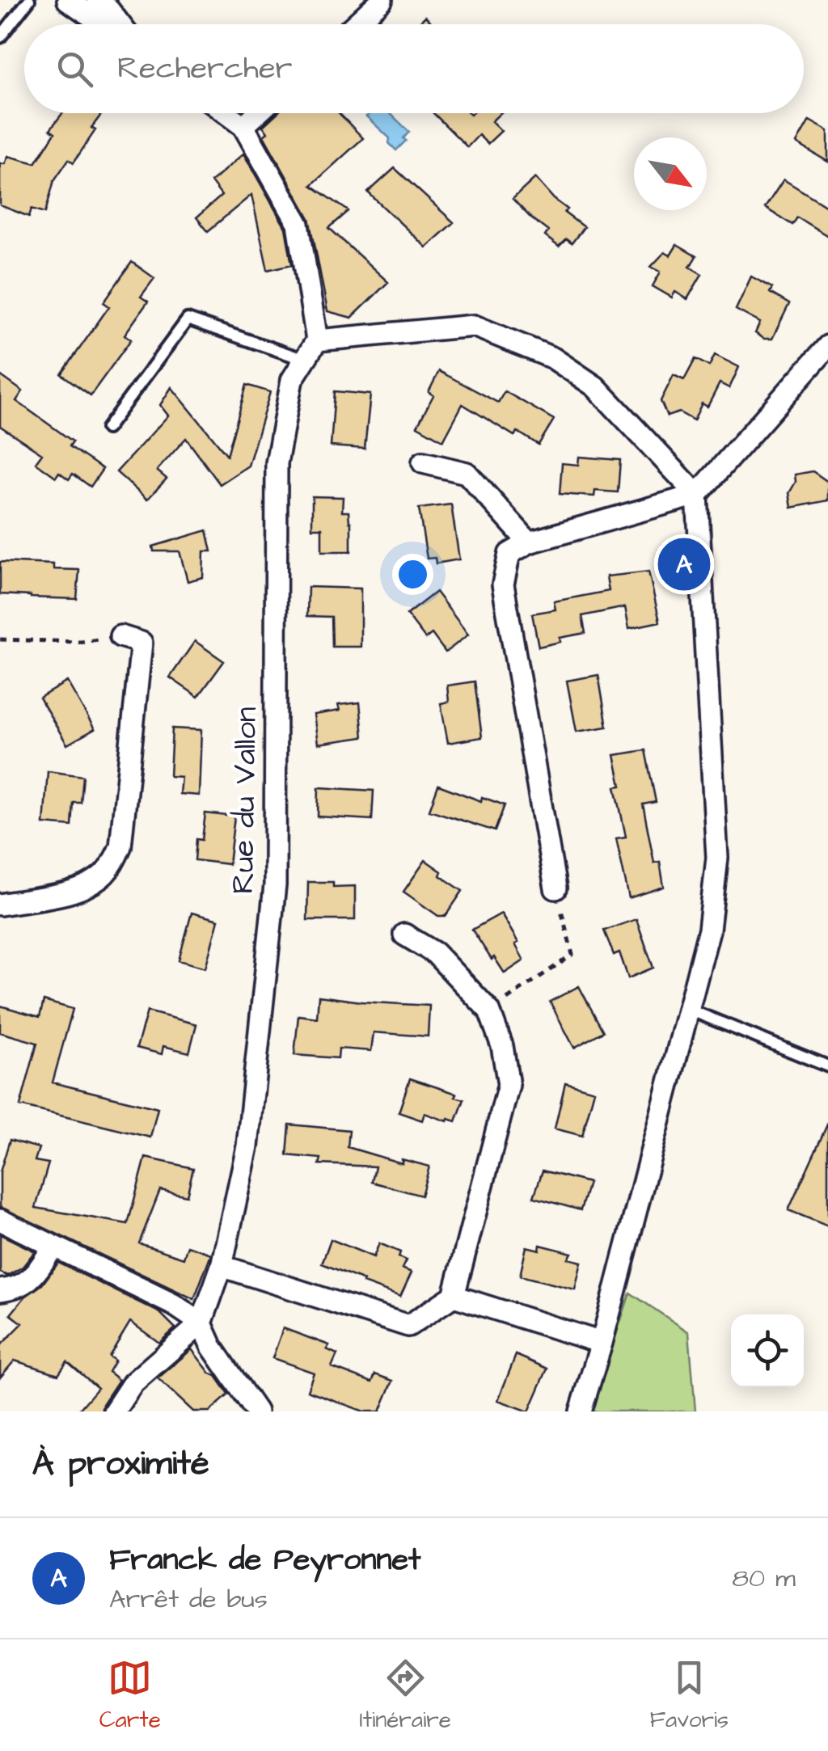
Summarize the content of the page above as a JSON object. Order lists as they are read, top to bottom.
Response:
{
  "streets": {
    "street": ["Rue du Vallon"]
  },
  "north": "bottom right",
  "page": {
    "search": "Rechercher",
    "pins": "A",
    "heading": "À proximité",
    "list": [
      {
        "mark": "A",
        "name": "Franck de Peyronnet",
        "note": "Arrêt de bus",
        "value": "80 m"
      }
    ],
    "nav": ["Carte", "Itinéraire", "Favoris"]
  }
}
